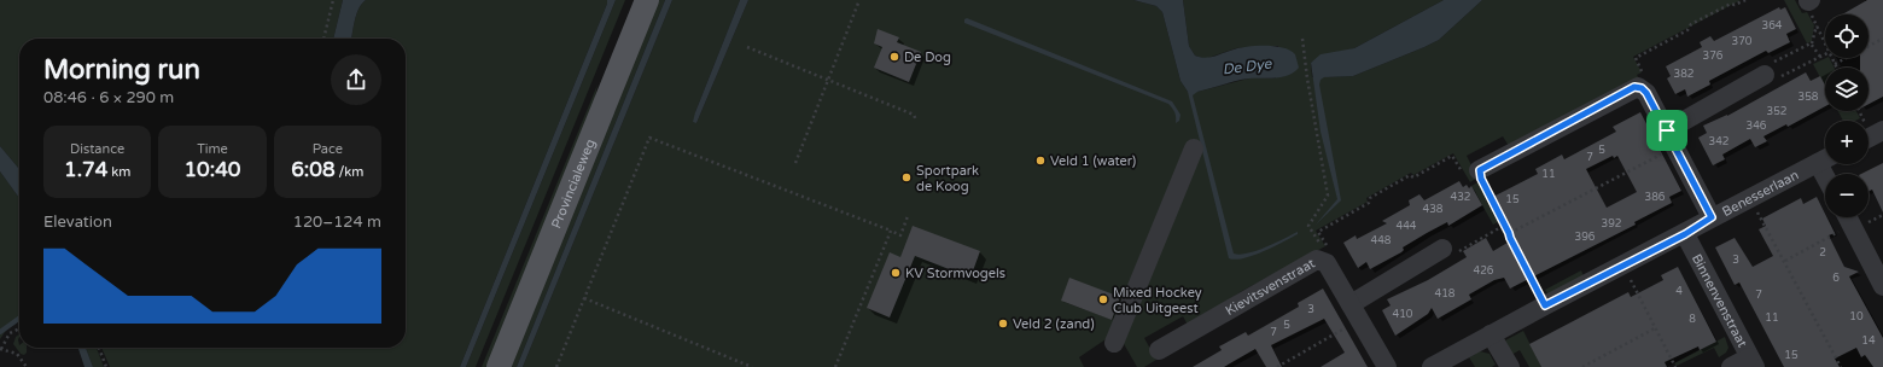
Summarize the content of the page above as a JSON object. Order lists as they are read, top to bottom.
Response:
{
  "streets": {
    "main road": ["Provincialeweg"],
    "street": ["Benesserlaan", "Kievitsvenstraat", "Binnenvenstraat"]
  },
  "crossings": [
    ["Benesserlaan", "Binnenvenstraat"]
  ],
  "water": ["De Dye"],
  "places": [
    "De Dog",
    "Veld 1 (water)",
    "Sportpark de Koog",
    "KV Stormvogels",
    "Mixed Hockey Club Uitgeest",
    "Veld 2 (zand)"
  ],
  "house_numbers": [
    "364",
    "370",
    "376",
    "382",
    "358",
    "352",
    "346",
    "342",
    "5",
    "7",
    "11",
    "432",
    "386",
    "15",
    "438",
    "392",
    "444",
    "396",
    "448",
    "2",
    "3",
    "426",
    "6",
    "4",
    "418",
    "7",
    "3",
    "410",
    "10",
    "11",
    "8",
    "5",
    "7",
    "14",
    "15"
  ],
  "page": {
    "map_buttons": ["+", "−"],
    "heading": ["Morning run", "08:46 · 6 × 290 m"],
    "stats": [
      ["Distance", "1.74 km"],
      ["Time", "10:40"],
      ["Pace", "6:08 /km"]
    ],
    "chart": ["Elevation", "120–124 m"]
  }
}
